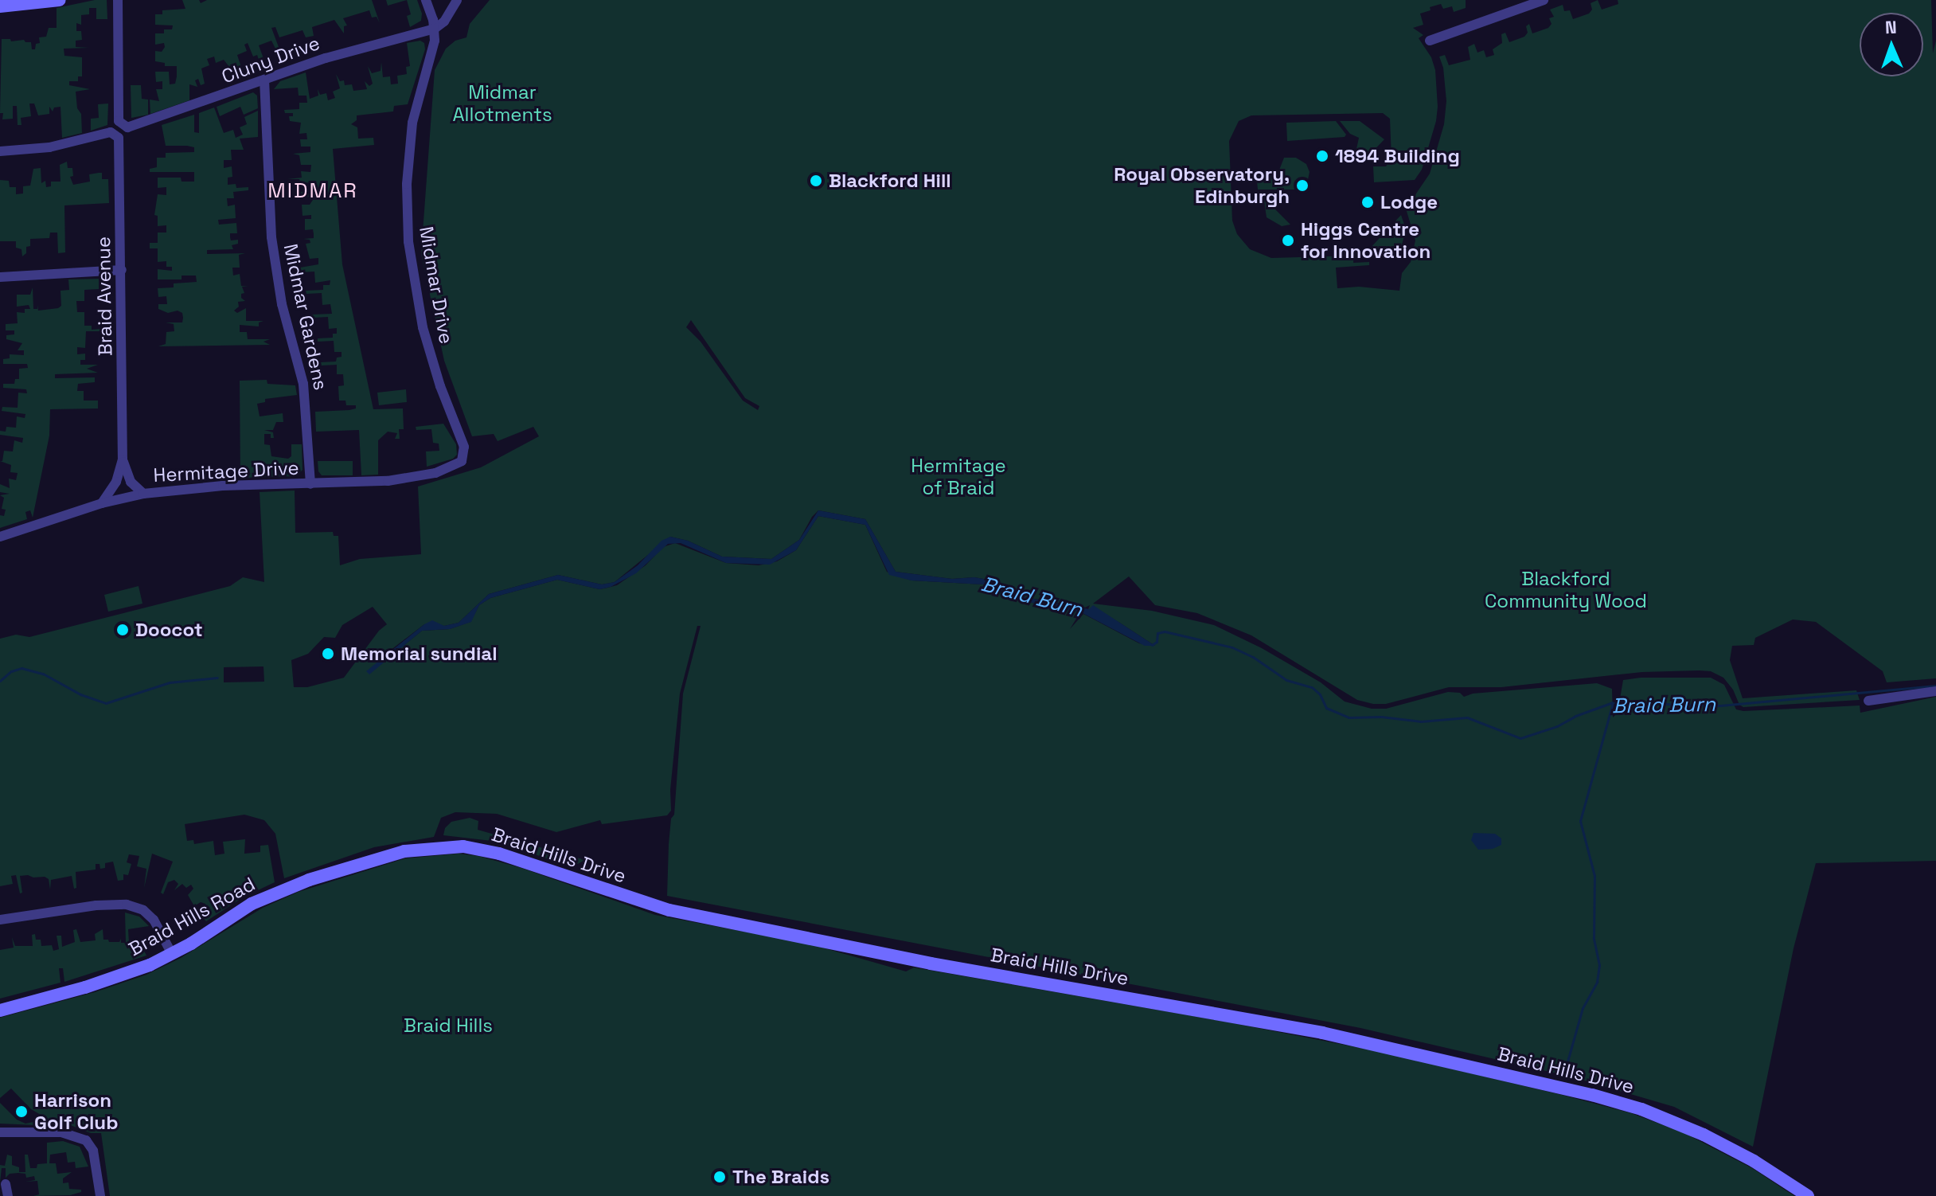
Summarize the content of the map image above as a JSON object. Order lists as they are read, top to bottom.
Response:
{
  "streets": {
    "street": [
      "Cluny Drive",
      "Midmar Drive",
      "Braid Avenue",
      "Midmar Gardens",
      "Hermitage Drive",
      "Braid Hills Drive",
      "Braid Hills Road"
    ]
  },
  "crossings": [
    ["Cluny Drive", "Midmar Drive"],
    ["Cluny Drive", "Braid Avenue"],
    ["Cluny Drive", "Midmar Gardens"],
    ["Midmar Drive", "Hermitage Drive"],
    ["Braid Avenue", "Hermitage Drive"],
    ["Midmar Gardens", "Hermitage Drive"],
    ["Braid Hills Drive", "Braid Hills Road"]
  ],
  "districts": ["MIDMAR"],
  "water": ["Braid Burn"],
  "parks": [
    "Midmar Allotments",
    "Hermitage of Braid",
    "Blackford Community Wood",
    "Braid Hills"
  ],
  "places": [
    "1894 Building",
    "Blackford Hill",
    "Royal Observatory, Edinburgh",
    "Lodge",
    "Higgs Centre for Innovation",
    "Doocot",
    "Memorial sundial",
    "Harrison Golf Club",
    "The Braids"
  ],
  "north": "top"
}
